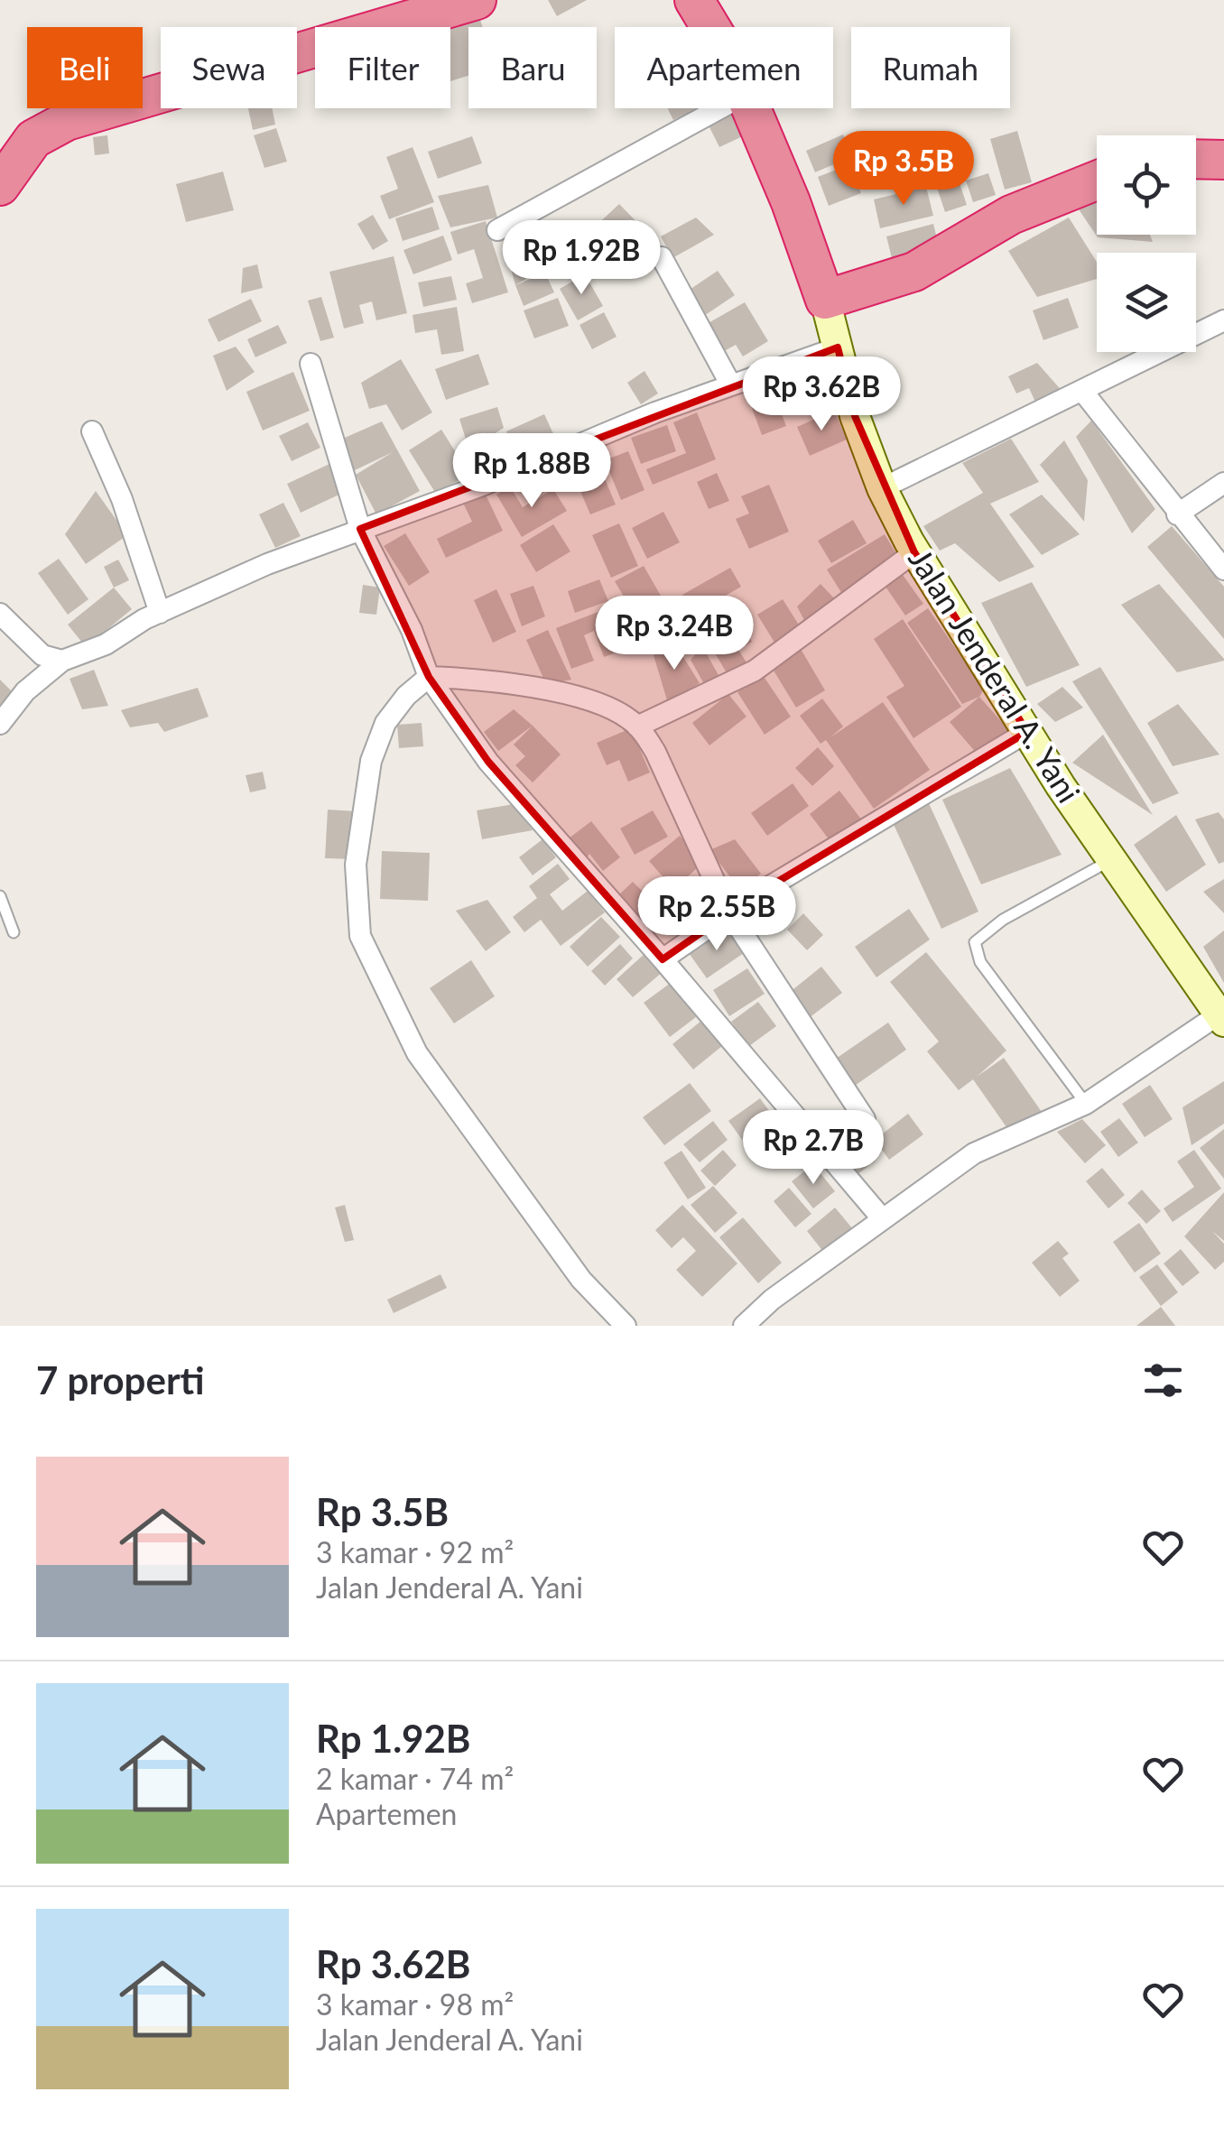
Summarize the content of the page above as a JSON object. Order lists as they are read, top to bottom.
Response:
{
  "streets": {
    "main road": ["Jalan Jenderal A. Yani"]
  },
  "page": {
    "chip": [
      "Beli",
      "Sewa",
      "Filter",
      "Baru",
      "Apartemen",
      "Rumah"
    ],
    "price": [
      "Rp 3.5B",
      "Rp 1.92B",
      "Rp 3.62B",
      "Rp 1.88B",
      "Rp 3.24B",
      "Rp 2.55B",
      "Rp 2.7B"
    ],
    "heading": "7 properti",
    "list": [
      {
        "name": "Rp 3.5B",
        "note": "3 kamar · 92 m² · Jalan Jenderal A. Yani"
      },
      {
        "name": "Rp 1.92B",
        "note": "2 kamar · 74 m² · Apartemen"
      },
      {
        "name": "Rp 3.62B",
        "note": "3 kamar · 98 m² · Jalan Jenderal A. Yani"
      }
    ]
  }
}
